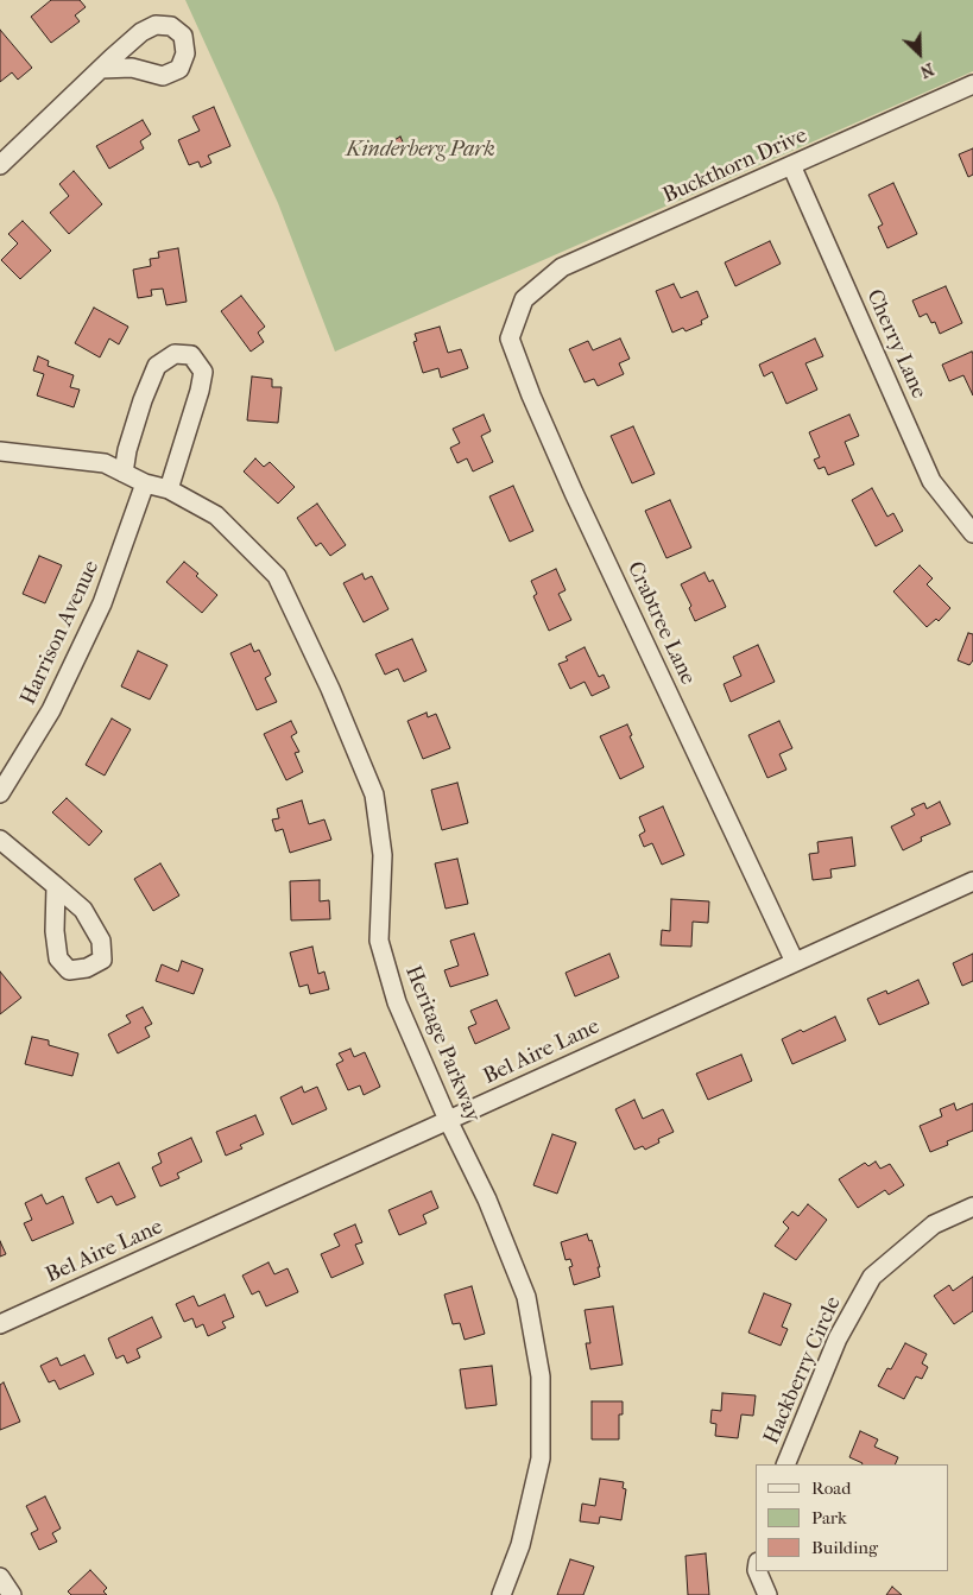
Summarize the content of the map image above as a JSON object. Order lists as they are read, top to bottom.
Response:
{
  "streets": {
    "street": [
      "Buckthorn Drive",
      "Cherry Lane",
      "Crabtree Lane",
      "Harrison Avenue",
      "Heritage Parkway",
      "Bel Aire Lane",
      "Hackberry Circle"
    ]
  },
  "crossings": [
    ["Buckthorn Drive", "Cherry Lane"],
    ["Buckthorn Drive", "Crabtree Lane"],
    ["Crabtree Lane", "Bel Aire Lane"],
    ["Harrison Avenue", "Heritage Parkway"],
    ["Heritage Parkway", "Bel Aire Lane"]
  ],
  "parks": ["Kinderberg Park"],
  "legend": ["Road", "Park", "Building"],
  "north": "bottom right"
}
